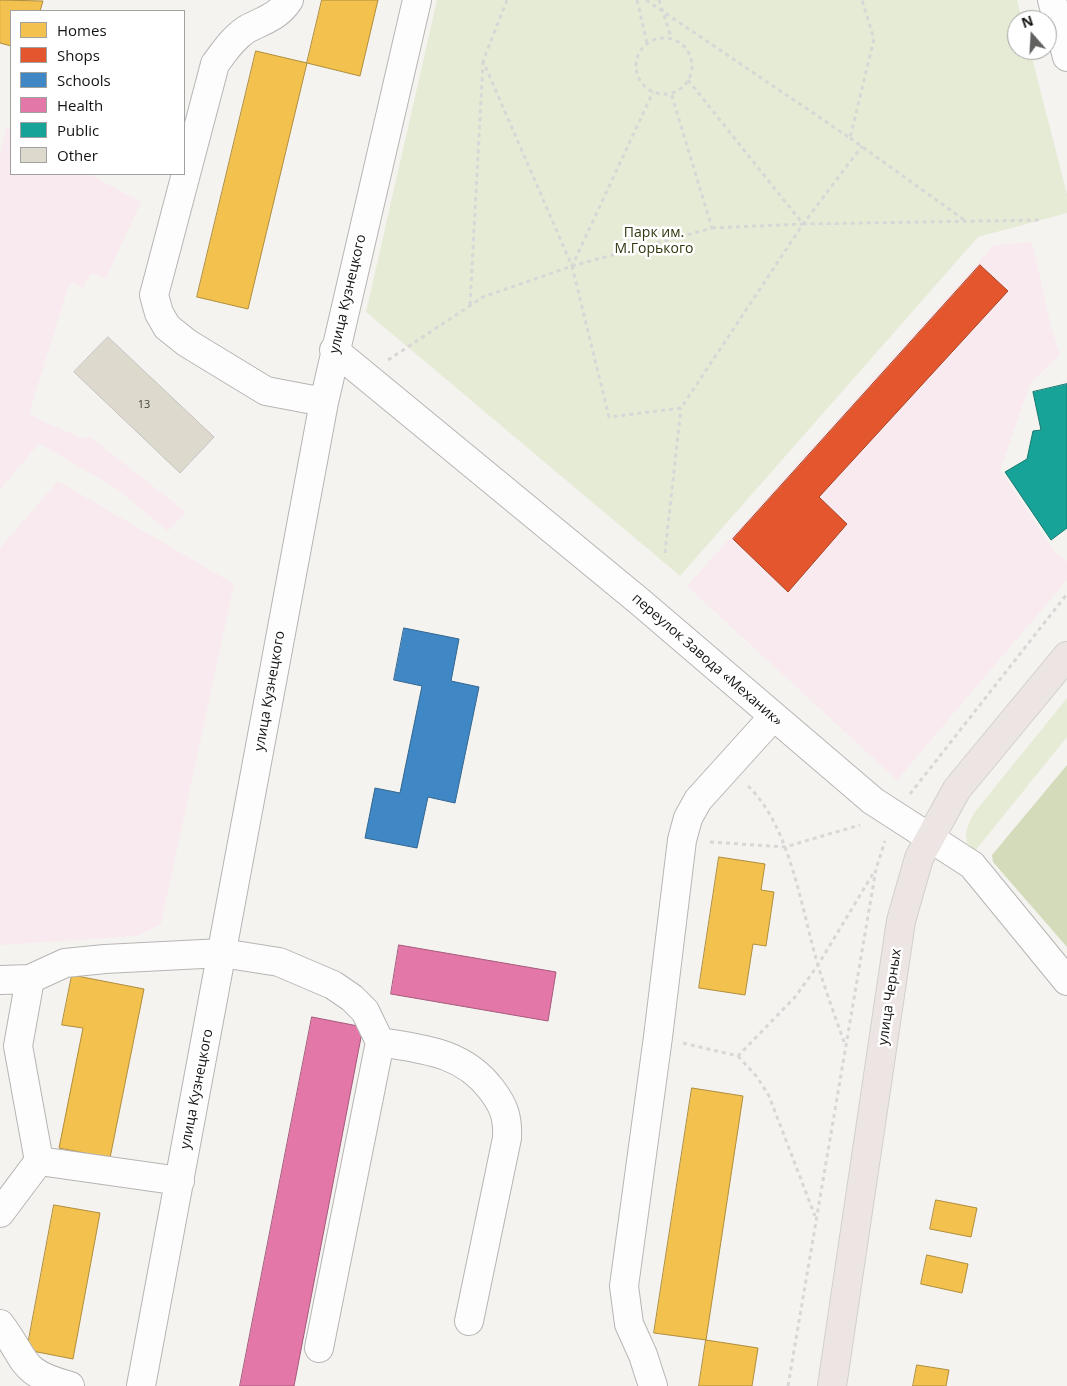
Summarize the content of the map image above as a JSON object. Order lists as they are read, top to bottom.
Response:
{
  "streets": {
    "main road": ["улица Черных"],
    "street": ["улица Кузнецкого", "переулок Завода «Механик»"]
  },
  "crossings": [
    ["улица Кузнецкого", "переулок Завода «Механик»"],
    ["переулок Завода «Механик»", "улица Черных"]
  ],
  "parks": ["Парк им. М.Горького"],
  "house_numbers": ["13"],
  "legend": [
    "Homes",
    "Shops",
    "Schools",
    "Health",
    "Public",
    "Other"
  ],
  "north": "top"
}
